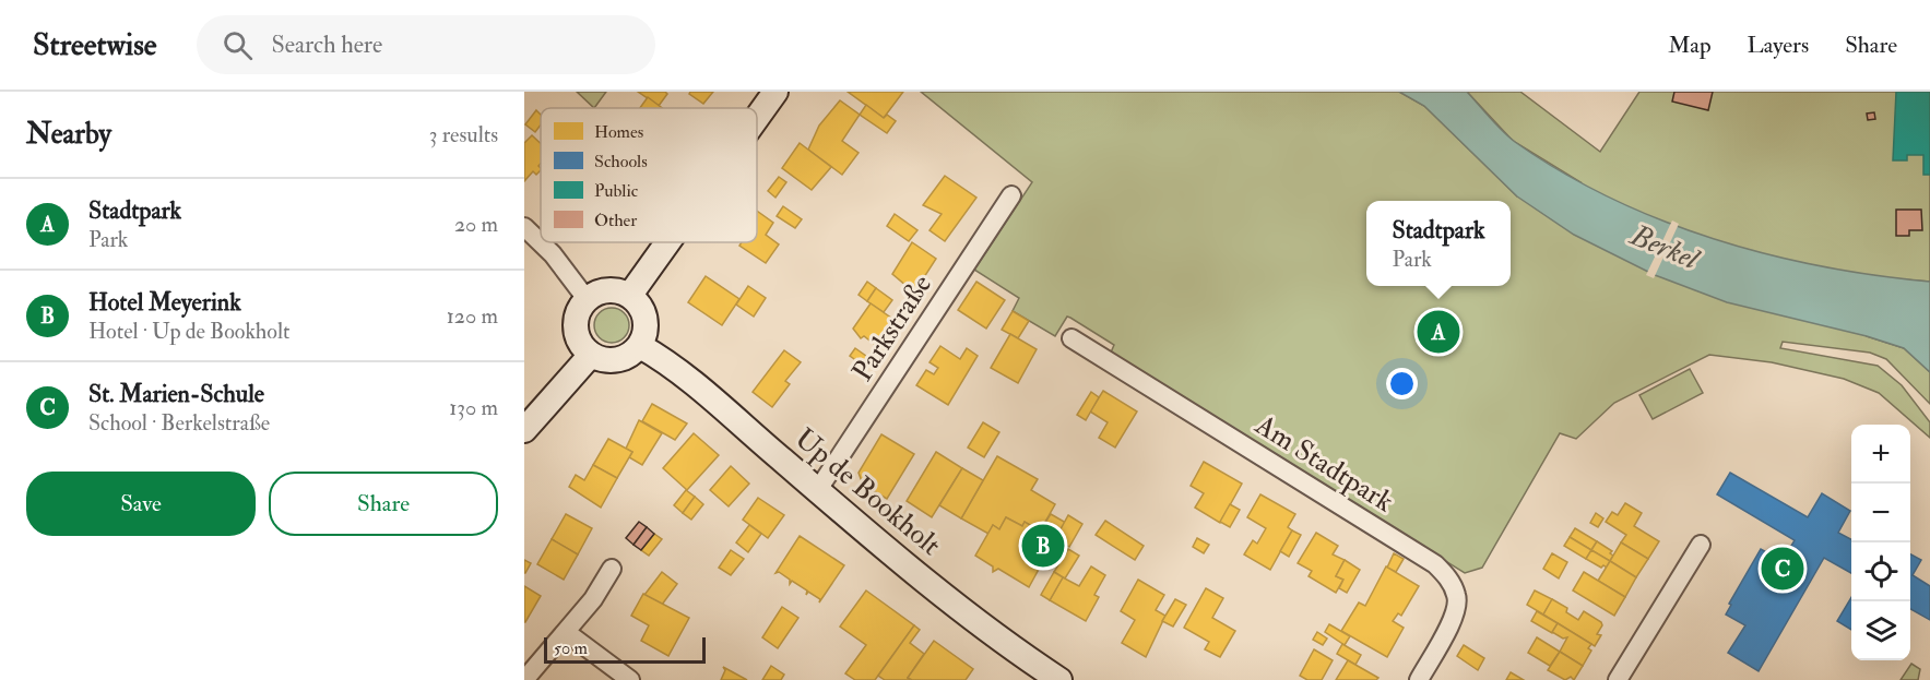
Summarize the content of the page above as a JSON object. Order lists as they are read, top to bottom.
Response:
{
  "streets": {
    "street": ["Parkstraße", "Am Stadtpark", "Up de Bookholt"]
  },
  "crossings": [
    ["Parkstraße", "Up de Bookholt"]
  ],
  "water": ["Berkel"],
  "legend": [
    "Homes",
    "Schools",
    "Public",
    "Other"
  ],
  "scale_bar": "50 m",
  "page": {
    "header": "Streetwise",
    "search": "Search here",
    "nav": ["Map", "Layers", "Share"],
    "heading": ["Nearby", "3 results"],
    "list": [
      {
        "mark": "A",
        "name": "Stadtpark",
        "note": "Park",
        "value": "20 m"
      },
      {
        "mark": "B",
        "name": "Hotel Meyerink",
        "note": "Hotel · Up de Bookholt",
        "value": "120 m"
      },
      {
        "mark": "C",
        "name": "St. Marien-Schule",
        "note": "School · Berkelstraße",
        "value": "130 m"
      }
    ],
    "popup": ["Stadtpark", "Park"],
    "pins": ["A", "B", "C"],
    "map_buttons": ["+", "−"],
    "buttons": ["Save", "Share"],
    "scale": "50 m"
  }
}
